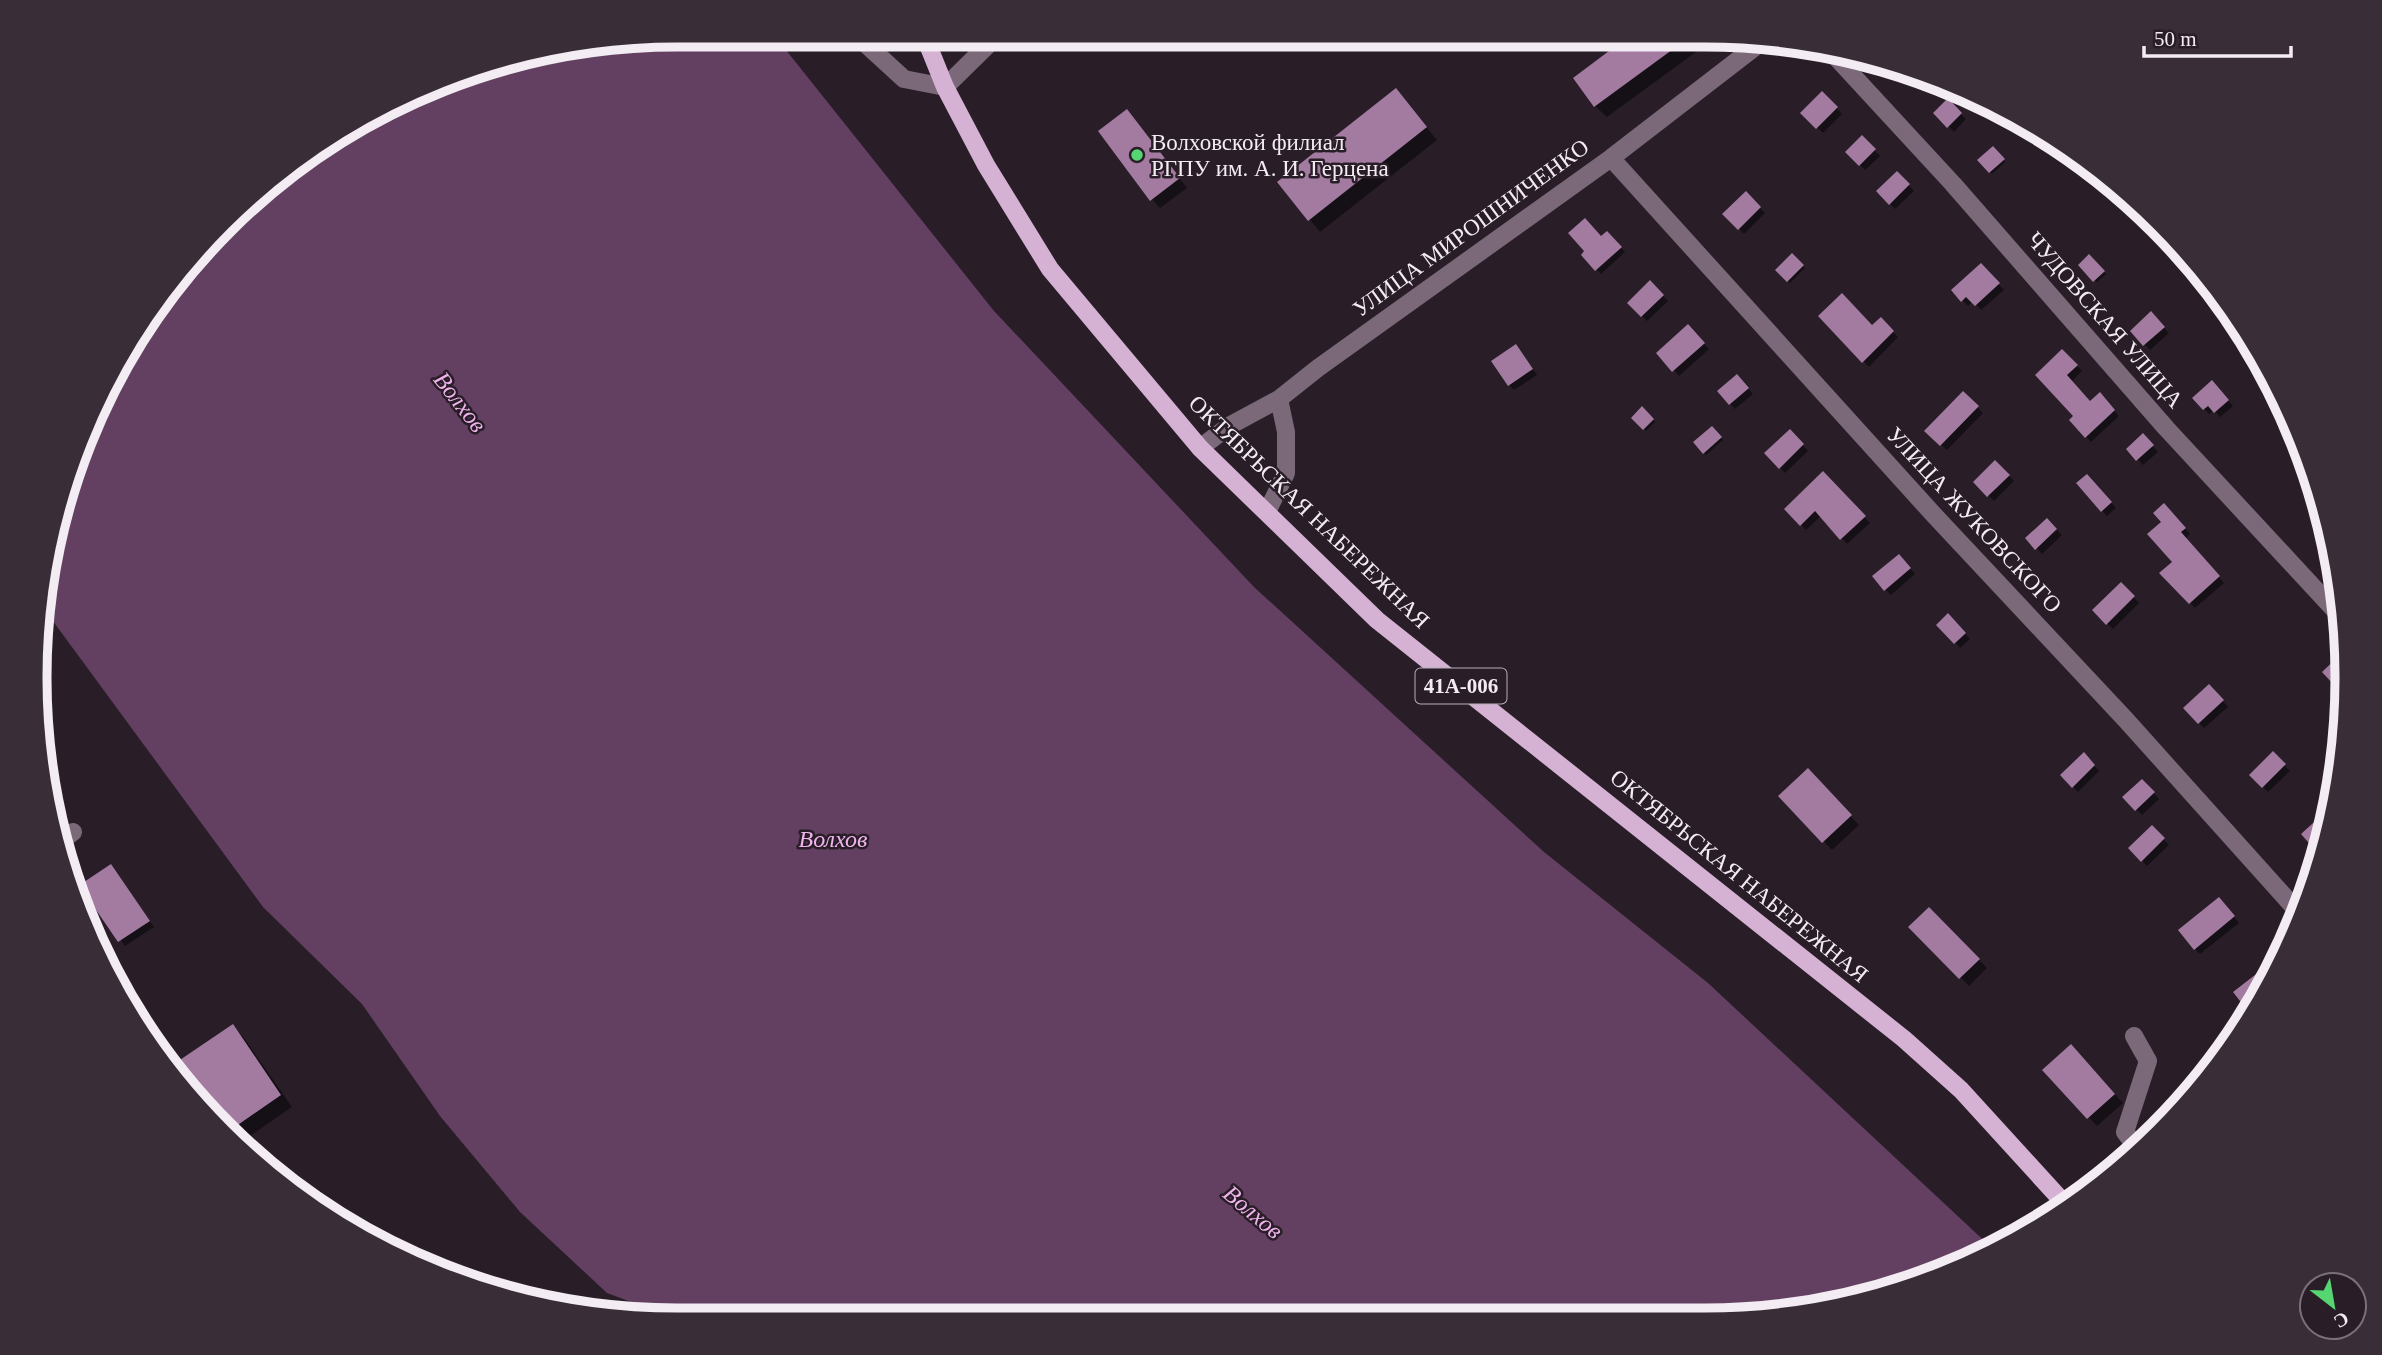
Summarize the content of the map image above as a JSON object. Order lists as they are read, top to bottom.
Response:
{
  "streets": {
    "main road": ["ОКТЯБРЬСКАЯ НАБЕРЕЖНАЯ", "41А-006"],
    "street": ["УЛИЦА МИРОШНИЧЕНКО", "ЧУДОВСКАЯ УЛИЦА", "УЛИЦА ЖУКОВСКОГО"]
  },
  "crossings": [
    ["УЛИЦА МИРОШНИЧЕНКО", "ОКТЯБРЬСКАЯ НАБЕРЕЖНАЯ"],
    ["УЛИЦА МИРОШНИЧЕНКО", "УЛИЦА ЖУКОВСКОГО"],
    ["ОКТЯБРЬСКАЯ НАБЕРЕЖНАЯ", "41А-006"]
  ],
  "water": ["Волхов"],
  "places": ["Волховской филиал РГПУ им. А. И. Герцена"],
  "scale_bar": "50 m",
  "north": "bottom right"
}
